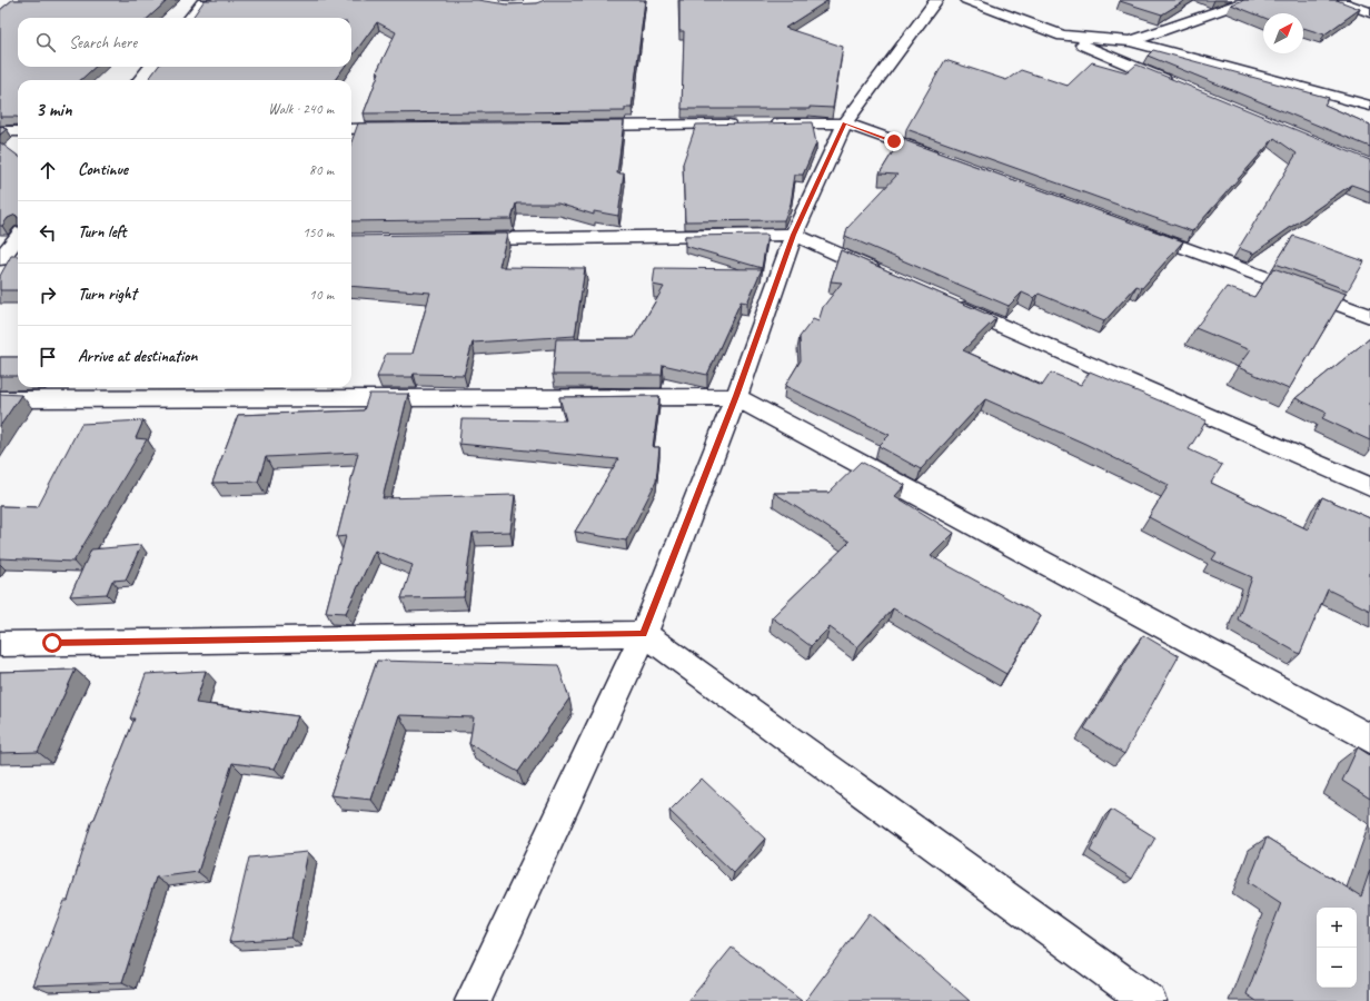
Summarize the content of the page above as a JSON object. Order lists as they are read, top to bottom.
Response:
{
  "north": "top right",
  "page": {
    "search": "Search here",
    "heading": ["3 min", "Walk · 240 m"],
    "list": [
      ["Continue", "80 m"],
      ["Turn left", "150 m"],
      ["Turn right", "10 m"],
      "Arrive at destination"
    ],
    "map_buttons": ["+", "−"]
  }
}
